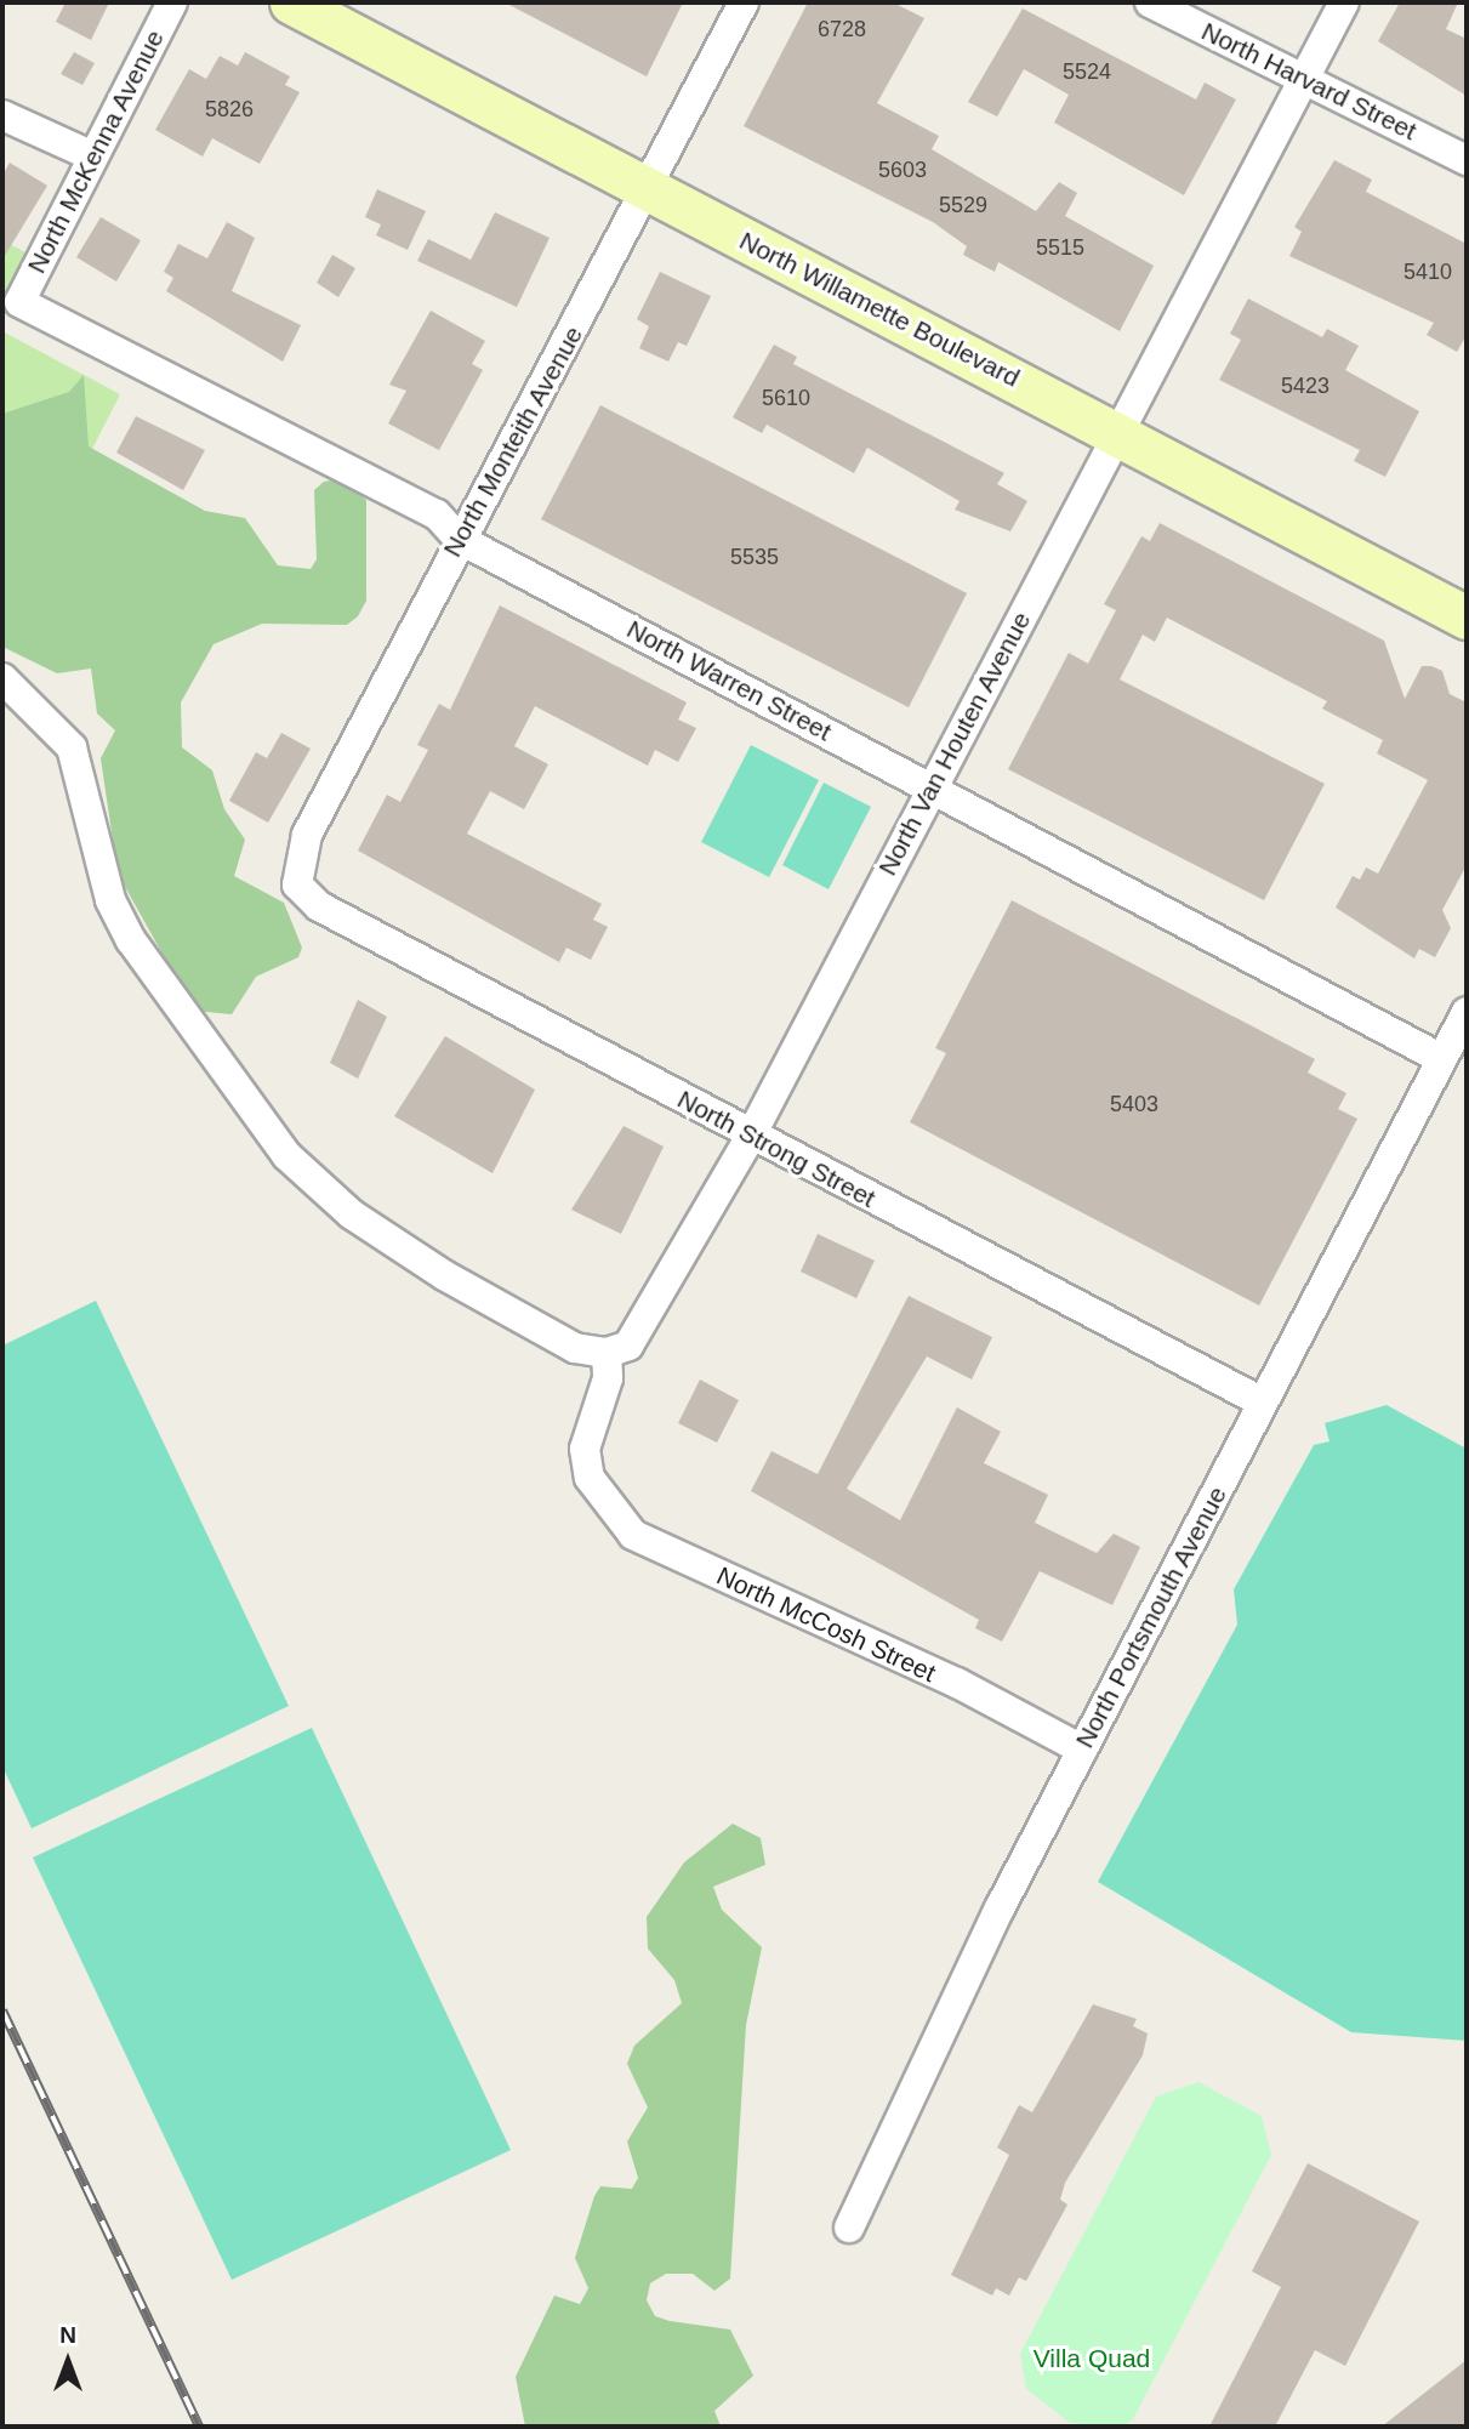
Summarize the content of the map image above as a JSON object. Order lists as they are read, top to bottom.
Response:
{
  "streets": {
    "main road": ["North Willamette Boulevard"],
    "street": [
      "North Harvard Street",
      "North McKenna Avenue",
      "North Monteith Avenue",
      "North Warren Street",
      "North Van Houten Avenue",
      "North Strong Street",
      "North Portsmouth Avenue",
      "North McCosh Street"
    ]
  },
  "crossings": [
    ["North Harvard Street", "North Van Houten Avenue"],
    ["North McKenna Avenue", "North Warren Street"],
    ["North Willamette Boulevard", "North Monteith Avenue"],
    ["North Willamette Boulevard", "North Van Houten Avenue"],
    ["North Monteith Avenue", "North Warren Street"],
    ["North Monteith Avenue", "North Strong Street"],
    ["North Warren Street", "North Van Houten Avenue"],
    ["North Warren Street", "North Portsmouth Avenue"],
    ["North Van Houten Avenue", "North Strong Street"],
    ["North Van Houten Avenue", "North McCosh Street"],
    ["North Strong Street", "North Portsmouth Avenue"],
    ["North Portsmouth Avenue", "North McCosh Street"]
  ],
  "parks": ["Villa Quad"],
  "house_numbers": [
    "6728",
    "5524",
    "5826",
    "5603",
    "5529",
    "5515",
    "5410",
    "5423",
    "5610",
    "5535",
    "5403"
  ],
  "north": "top"
}
